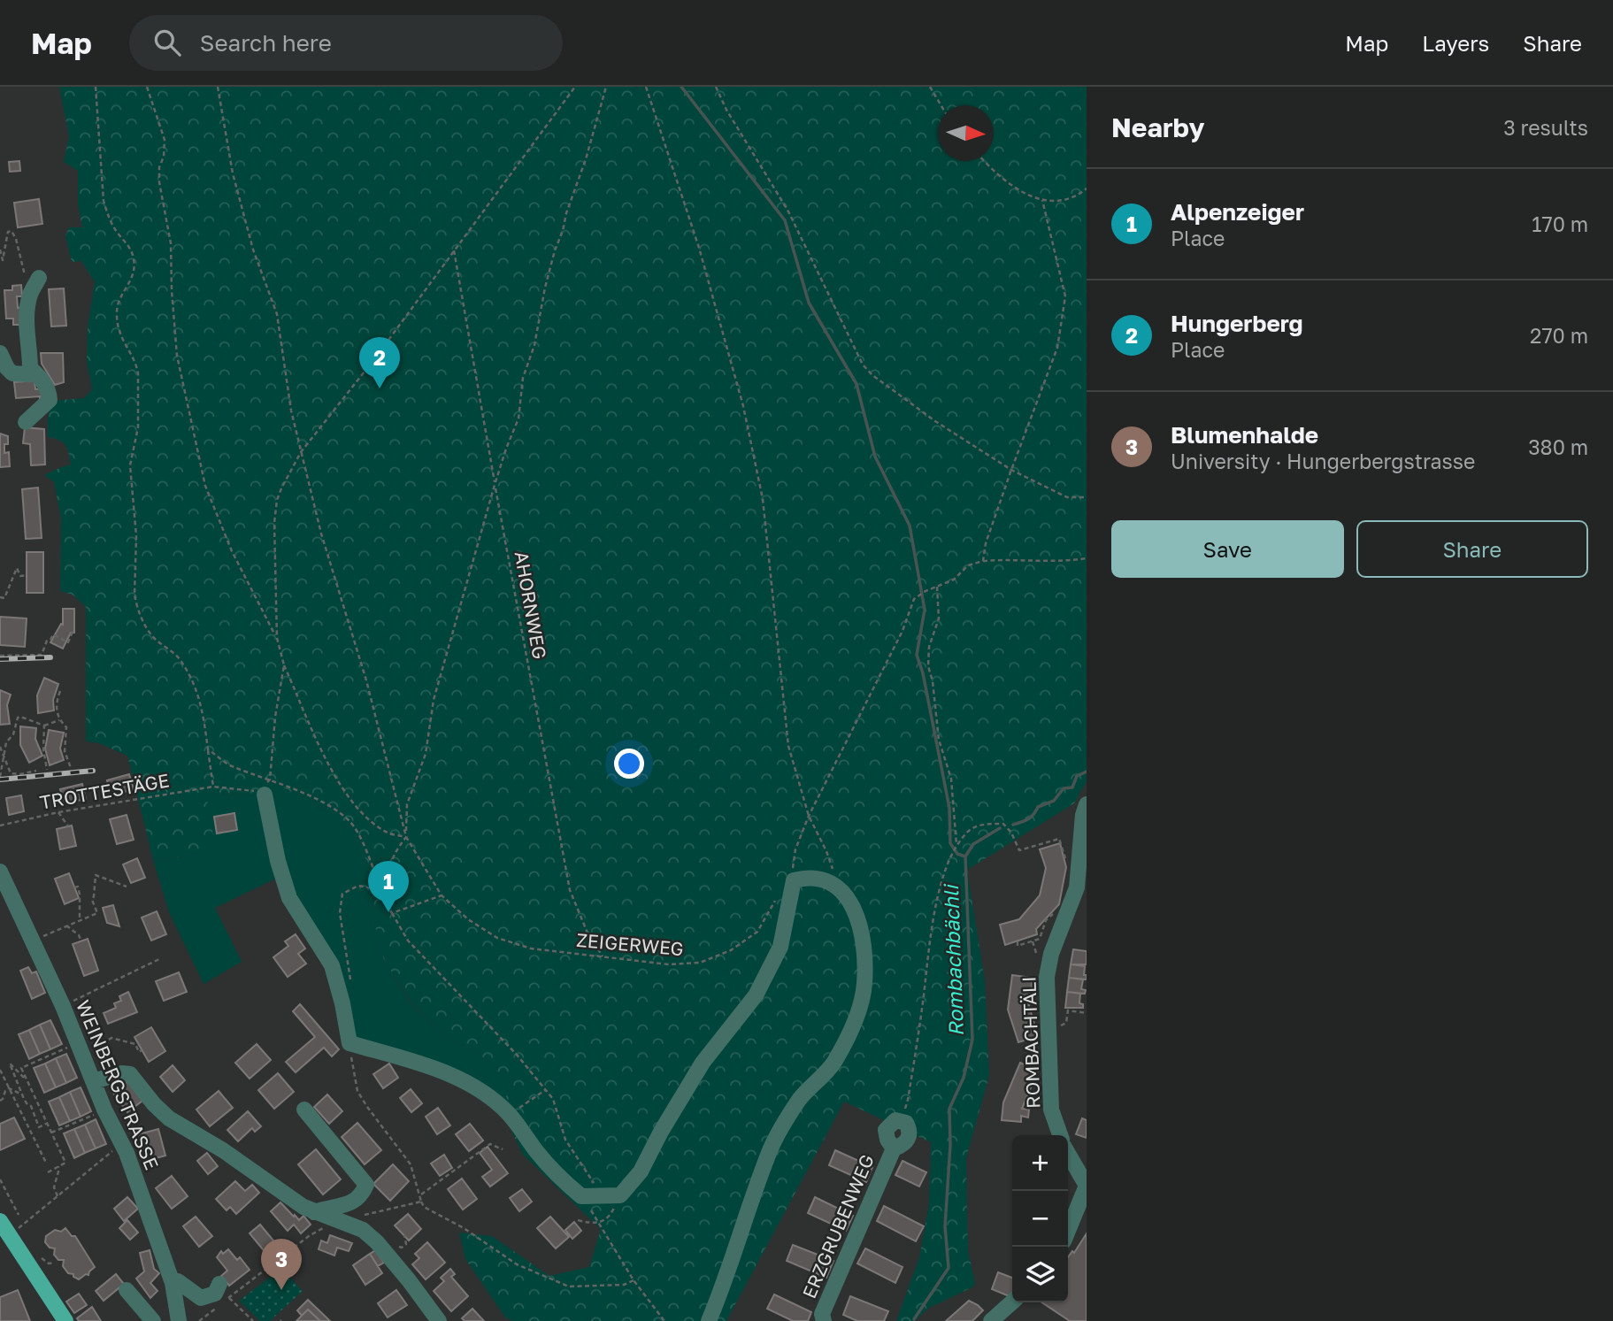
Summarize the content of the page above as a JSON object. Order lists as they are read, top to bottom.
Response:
{
  "streets": {
    "street": ["ROMBACHTÄLI", "WEINBERGSTRASSE", "ERZGRUBENWEG"],
    "path": ["AHORNWEG", "TROTTESTÄGE", "ZEIGERWEG"]
  },
  "crossings": [
    ["AHORNWEG", "ZEIGERWEG"]
  ],
  "water": ["Rombachbächli"],
  "north": "right",
  "page": {
    "header": "Map",
    "search": "Search here",
    "nav": ["Map", "Layers", "Share"],
    "heading": ["Nearby", "3 results"],
    "list": [
      {
        "mark": "1",
        "name": "Alpenzeiger",
        "note": "Place",
        "value": "170 m"
      },
      {
        "mark": "2",
        "name": "Hungerberg",
        "note": "Place",
        "value": "270 m"
      },
      {
        "mark": "3",
        "name": "Blumenhalde",
        "note": "University · Hungerbergstrasse",
        "value": "380 m"
      }
    ],
    "pins": ["2", "1", "3"],
    "buttons": ["Save", "Share"],
    "map_buttons": ["+", "−"]
  }
}
